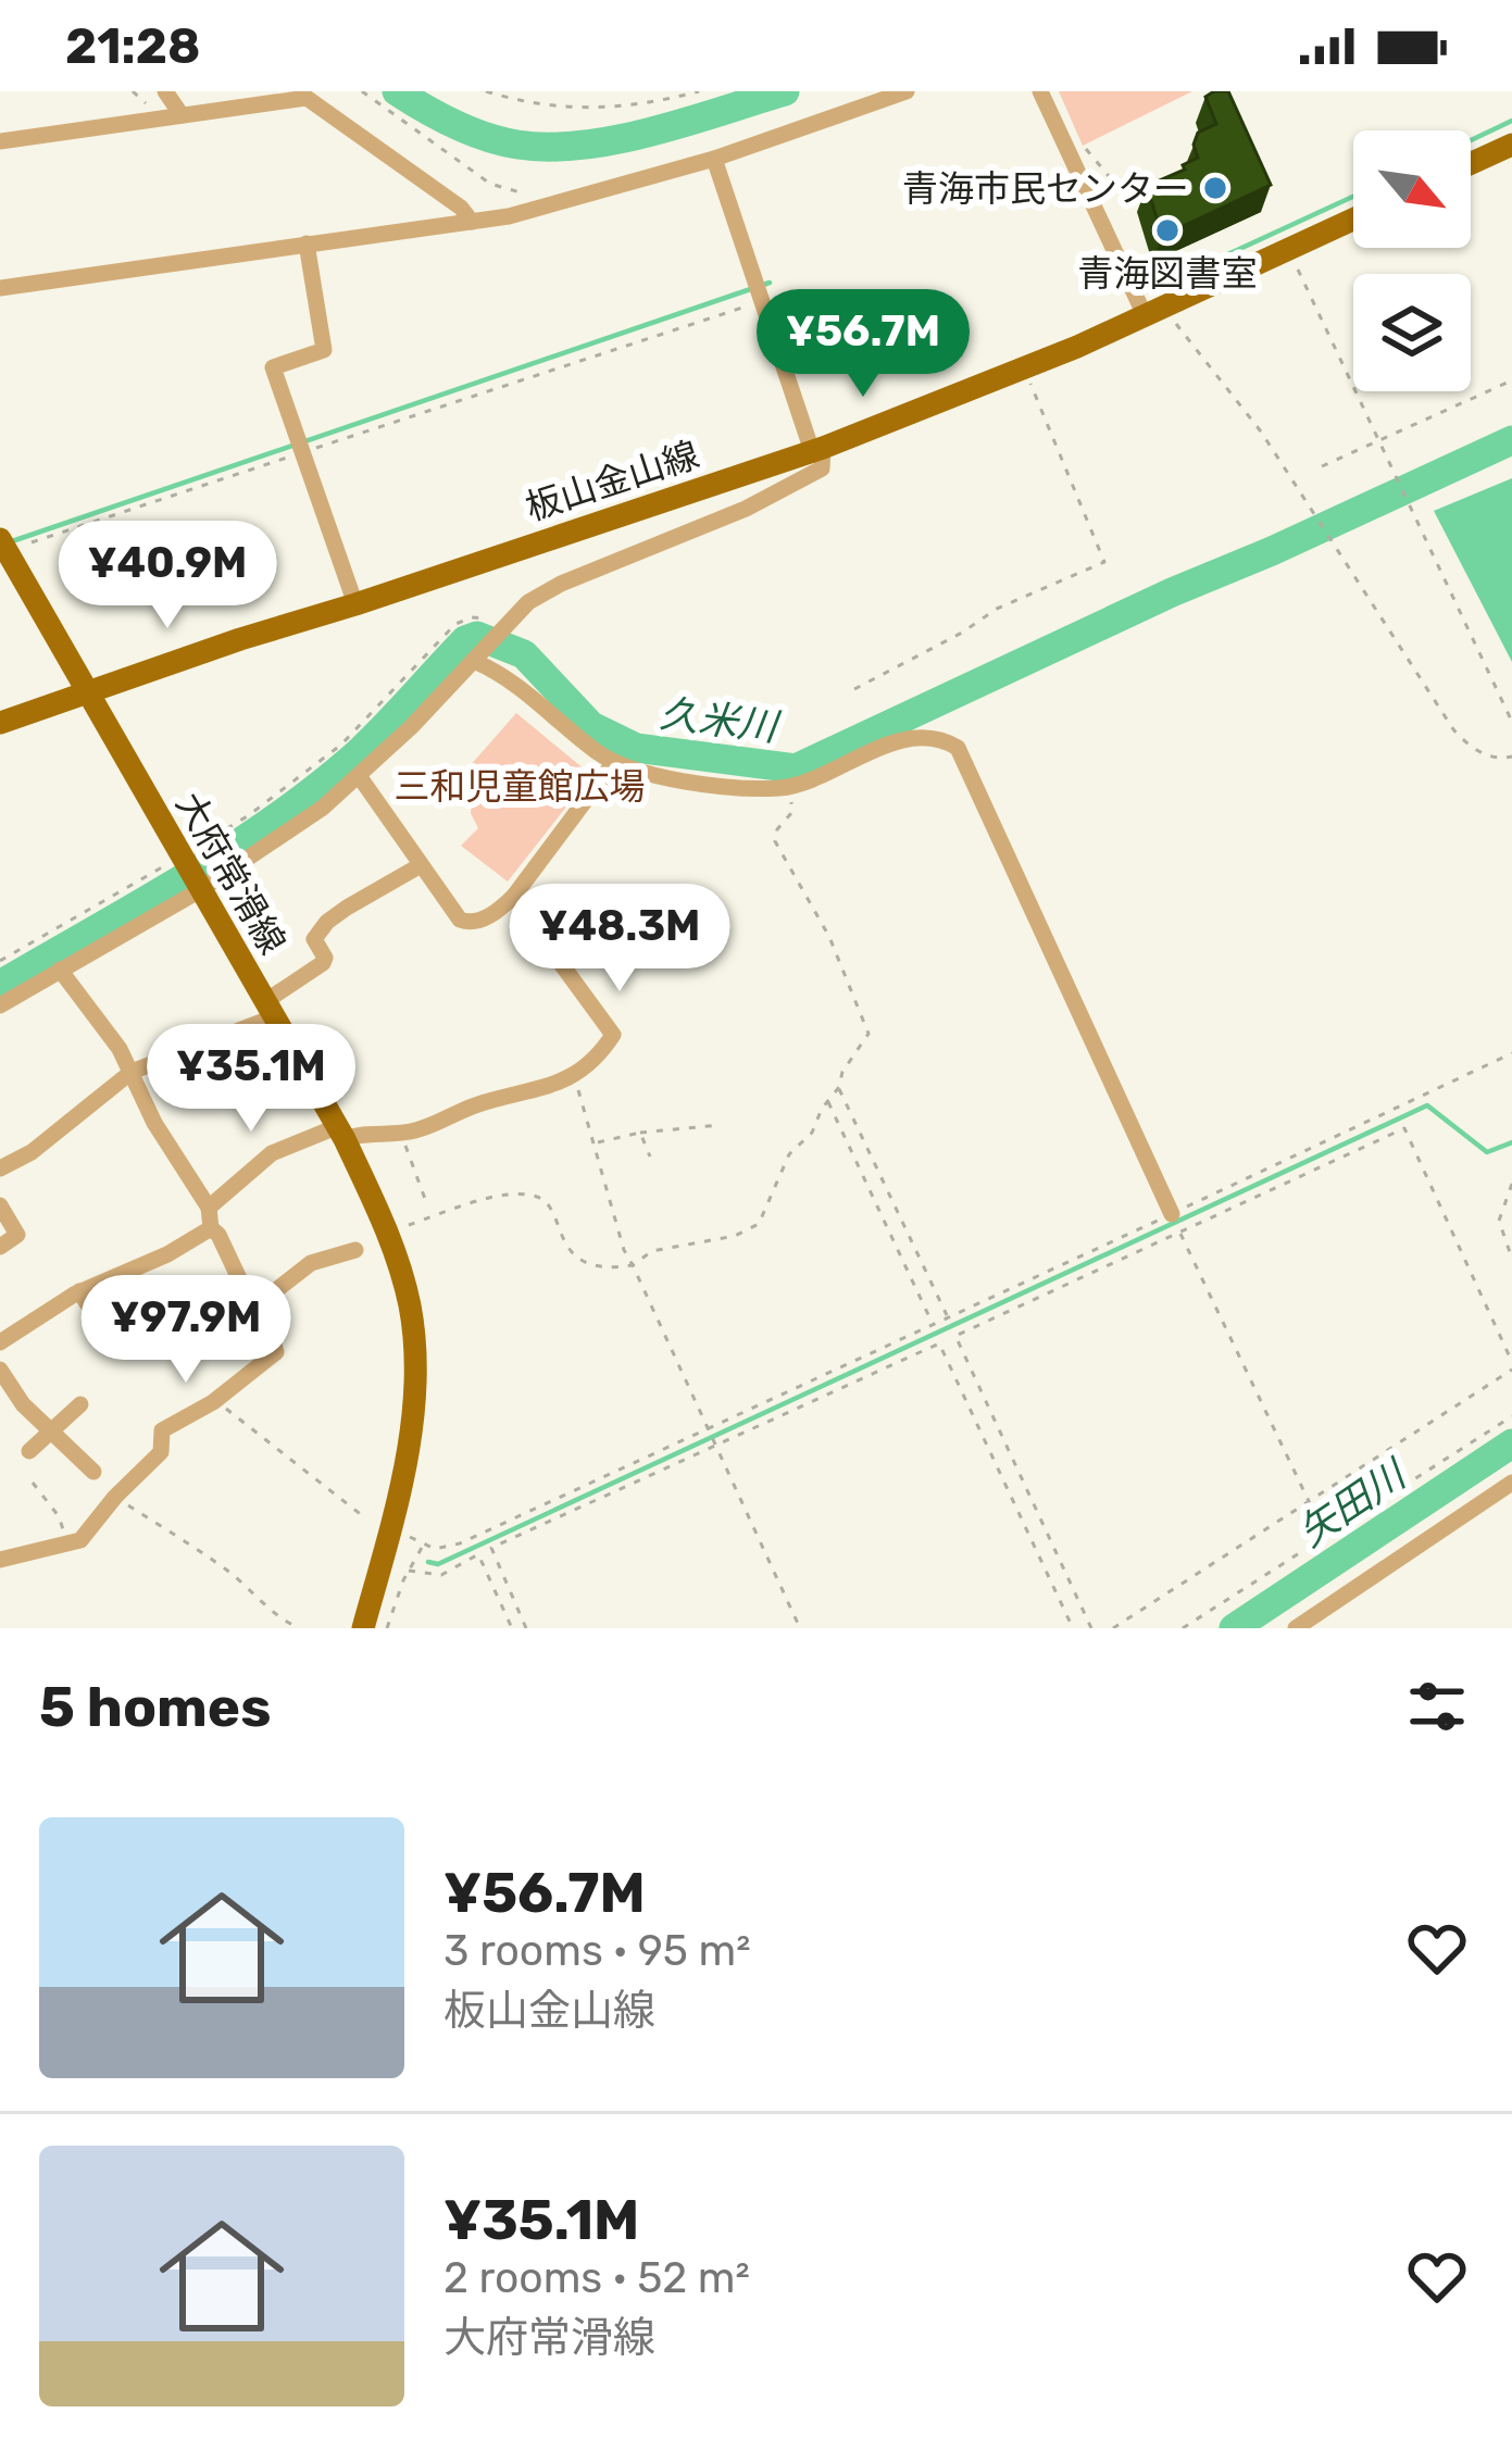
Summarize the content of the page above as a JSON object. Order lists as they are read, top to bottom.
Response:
{
  "streets": {
    "main road": ["板山金山線", "大府常滑線"]
  },
  "crossings": [
    ["板山金山線", "大府常滑線"]
  ],
  "water": ["久米川", "矢田川"],
  "parks": ["三和児童館広場"],
  "places": ["青海市民センター", "青海図書室"],
  "north": "bottom right",
  "page": {
    "status": "21:28",
    "price": [
      "¥56.7M",
      "¥40.9M",
      "¥48.3M",
      "¥35.1M",
      "¥97.9M"
    ],
    "heading": "5 homes",
    "list": [
      {
        "name": "¥56.7M",
        "note": "3 rooms · 95 m² · 板山金山線"
      },
      {
        "name": "¥35.1M",
        "note": "2 rooms · 52 m² · 大府常滑線"
      }
    ]
  }
}
